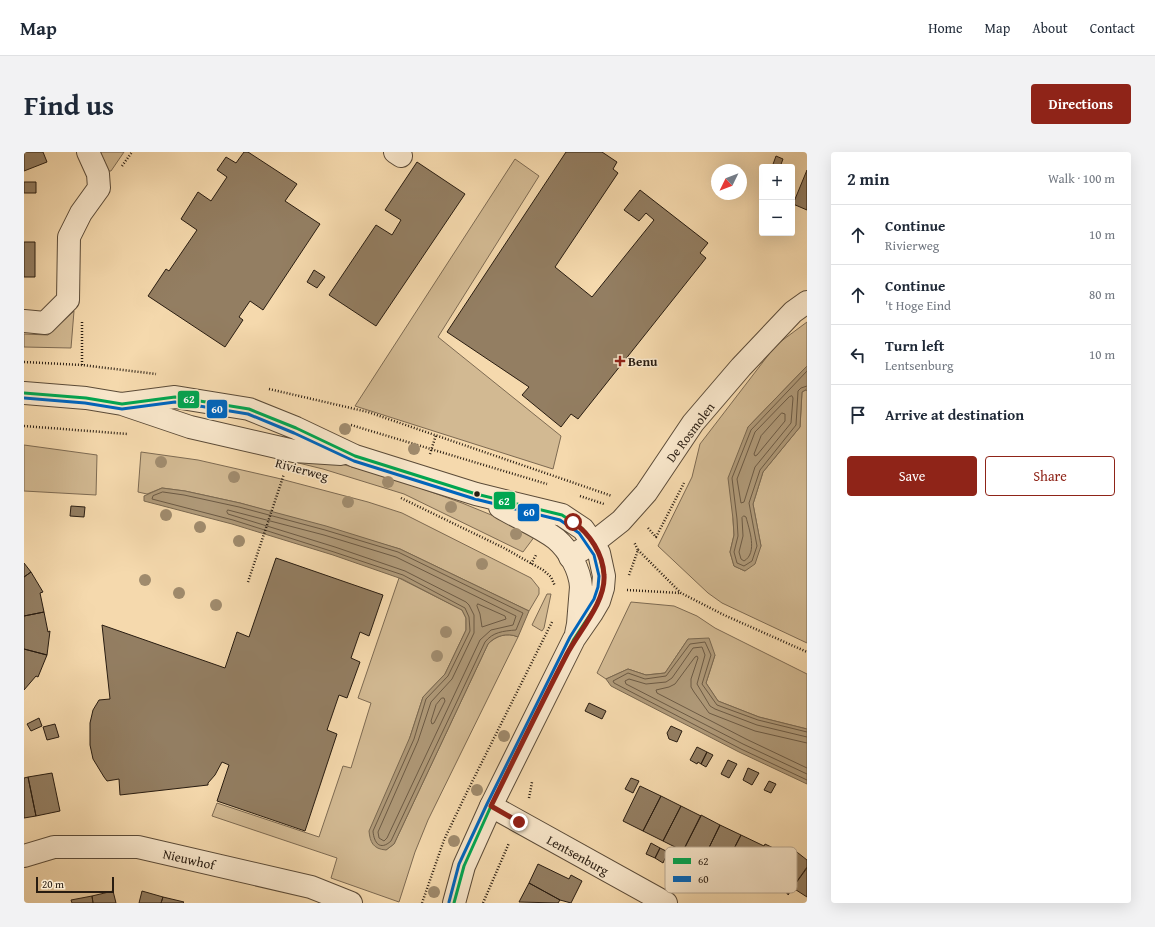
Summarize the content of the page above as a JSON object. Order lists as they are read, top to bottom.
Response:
{
  "streets": {
    "street": [
      "De Rosmolen",
      "Rivierweg",
      "Lentsenburg",
      "Nieuwhof"
    ]
  },
  "crossings": [
    ["De Rosmolen", "Rivierweg"]
  ],
  "places": {
    "health": ["Benu"]
  },
  "lines": ["transit line 62", "transit line 60"],
  "legend": ["62", "60"],
  "scale_bar": "20 m",
  "north": "bottom left",
  "page": {
    "header": "Map",
    "nav": [
      "Home",
      "Map",
      "About",
      "Contact"
    ],
    "title": "Find us",
    "buttons": [
      "Directions",
      ["Save", "Share"]
    ],
    "heading": ["2 min", "Walk · 100 m"],
    "map_buttons": ["+", "−"],
    "list": [
      ["Continue", "Rivierweg", "10 m"],
      ["Continue", "'t Hoge Eind", "80 m"],
      ["Turn left", "Lentsenburg", "10 m"],
      "Arrive at destination"
    ],
    "scale": "20 m"
  }
}
